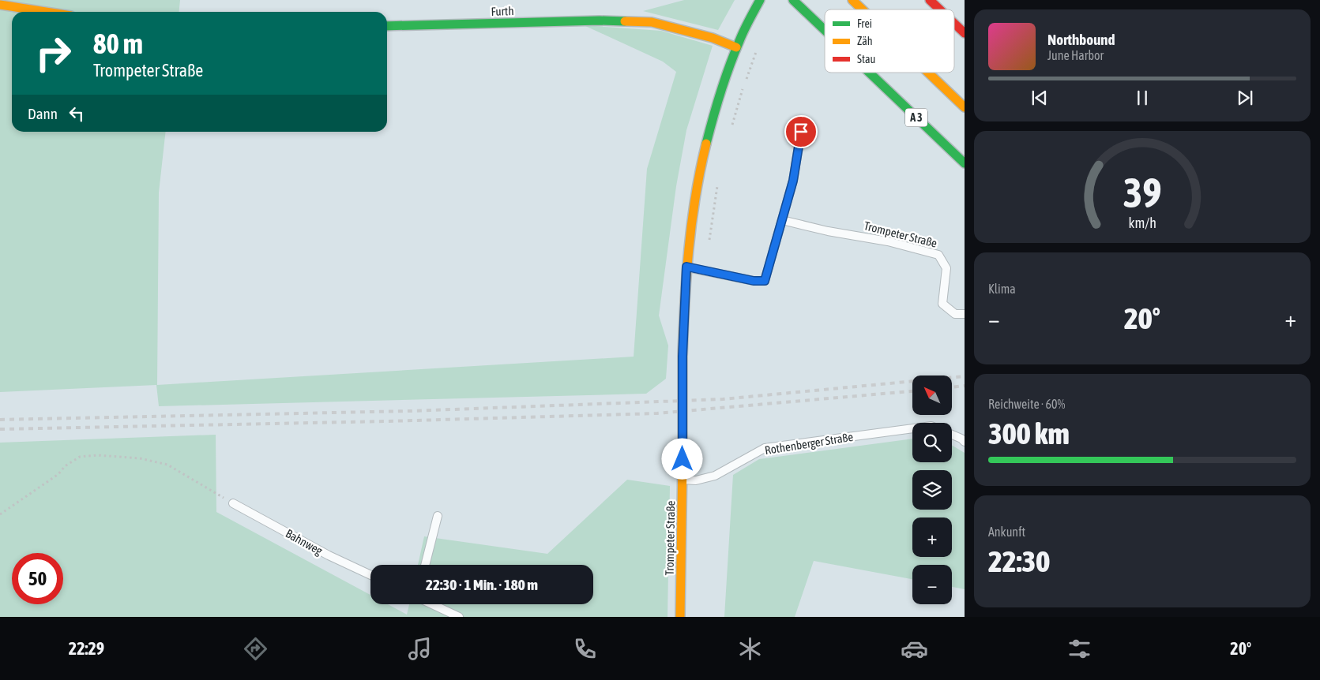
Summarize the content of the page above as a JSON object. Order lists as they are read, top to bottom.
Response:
{
  "streets": {
    "main road": ["Furth", "A 3", "Trompeter Straße"],
    "lane": ["Rothenberger Straße", "Bahnweg"]
  },
  "crossings": [
    ["Furth", "Trompeter Straße"],
    ["Trompeter Straße", "Rothenberger Straße"]
  ],
  "legend": ["Frei", "Zäh", "Stau"],
  "north": "top left",
  "page": {
    "turn": ["80 m", "Trompeter Straße"],
    "song": ["Northbound", "June Harbor"],
    "then": "Dann",
    "tile": [
      "Klima",
      ["Reichweite · 60%", "300 km"],
      ["Ankunft", "22:30"]
    ],
    "heat": ["−", "20°", "+"],
    "map_buttons": ["+", "−"],
    "limit": "50",
    "trip": "22:30 · 1 Min. · 180 m",
    "tabs": ["22:29", "20°"],
    "gauge": ["39", "km/h"]
  }
}
